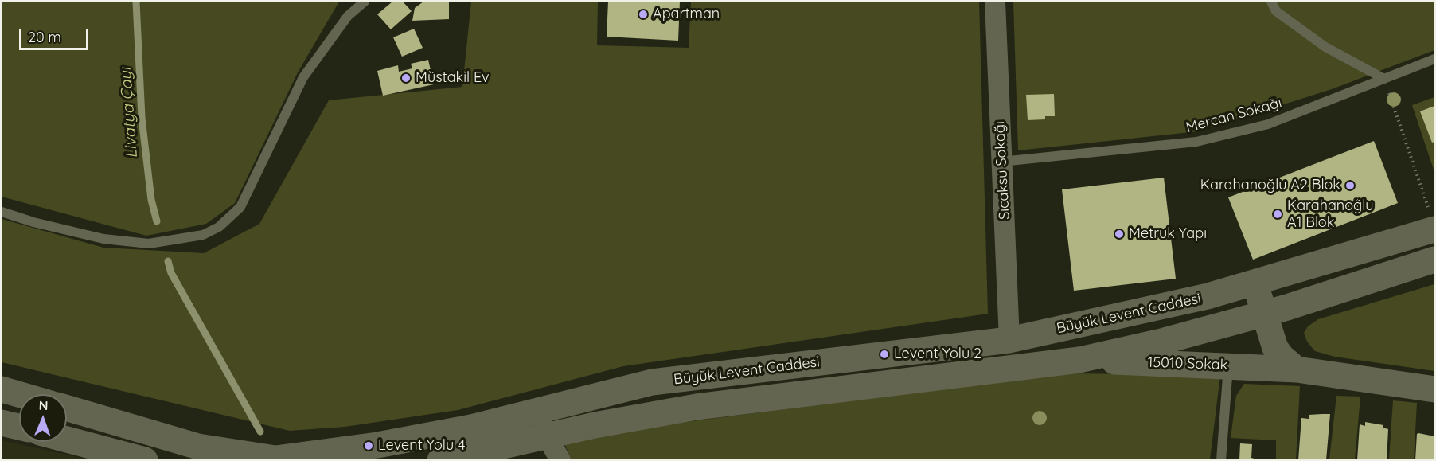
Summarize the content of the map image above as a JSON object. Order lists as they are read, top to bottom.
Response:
{
  "streets": {
    "street": ["Sıcaksu Sokağı", "Büyük Levent Caddesi", "15010 Sokak"],
    "lane": ["Mercan Sokağı"]
  },
  "crossings": [
    ["Mercan Sokağı", "Sıcaksu Sokağı"],
    ["Sıcaksu Sokağı", "Büyük Levent Caddesi"],
    ["Büyük Levent Caddesi", "15010 Sokak"]
  ],
  "water": ["Livatya Çayı"],
  "places": [
    "Apartman",
    "Müstakil Ev",
    "Karahanoğlu A2 Blok",
    "Karahanoğlu A1 Blok",
    "Metruk Yapı",
    "Levent Yolu 2",
    "Levent Yolu 4"
  ],
  "scale_bar": "20 m",
  "north": "top"
}
